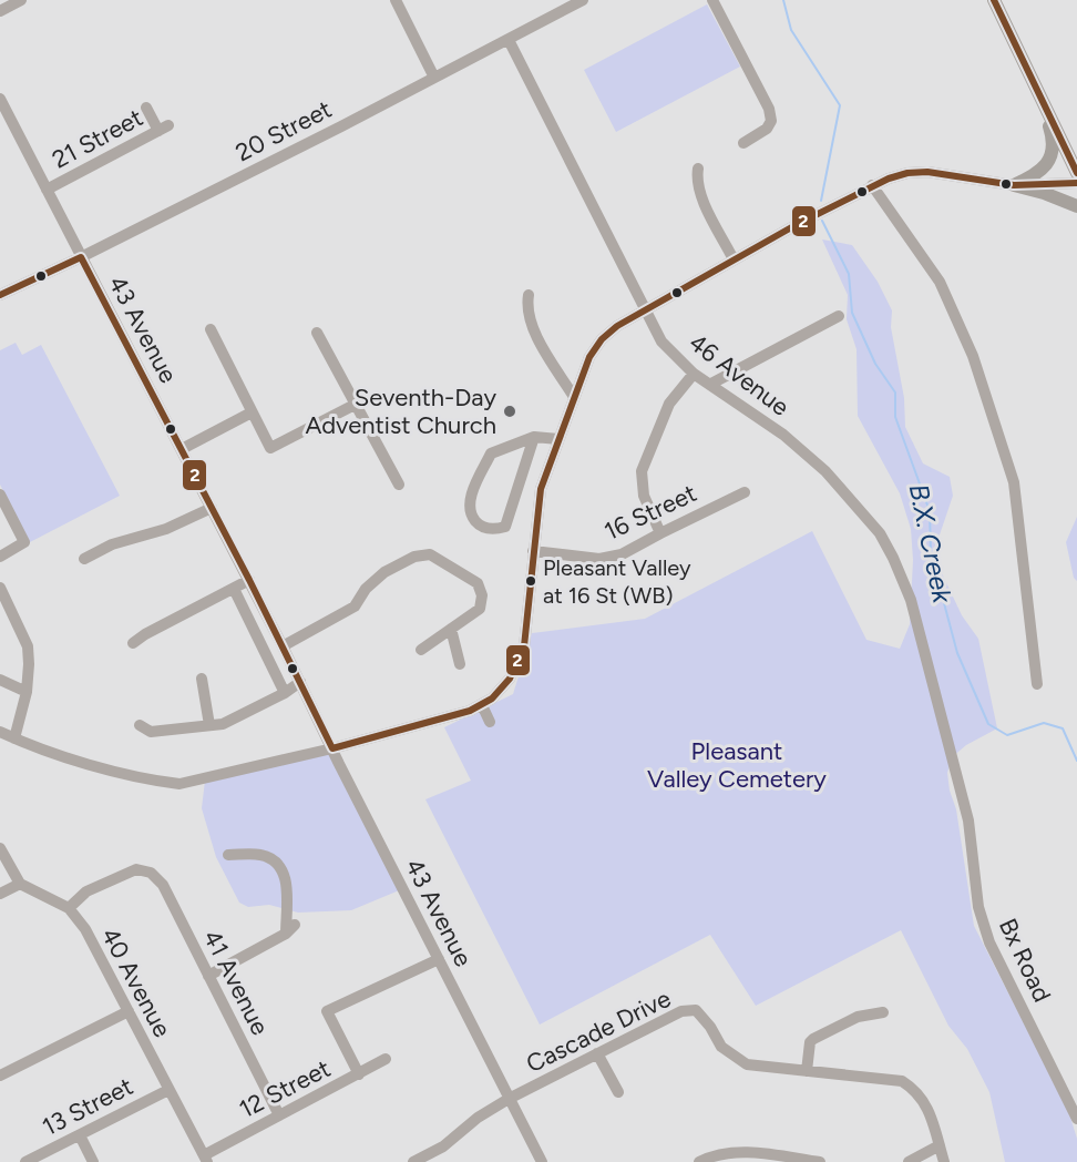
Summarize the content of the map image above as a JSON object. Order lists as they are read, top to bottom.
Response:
{
  "streets": {
    "street": [
      "20 Street",
      "21 Street",
      "43 Avenue",
      "46 Avenue",
      "16 Street",
      "Bx Road",
      "40 Avenue",
      "41 Avenue",
      "Cascade Drive",
      "12 Street",
      "13 Street"
    ]
  },
  "crossings": [
    ["20 Street", "43 Avenue"],
    ["20 Street", "46 Avenue"],
    ["21 Street", "43 Avenue"],
    ["43 Avenue", "Cascade Drive"],
    ["46 Avenue", "Bx Road"],
    ["40 Avenue", "41 Avenue"],
    ["40 Avenue", "12 Street"],
    ["40 Avenue", "13 Street"],
    ["41 Avenue", "12 Street"]
  ],
  "water": ["B.X. Creek"],
  "parks": ["Pleasant Valley Cemetery"],
  "places": ["Seventh-Day Adventist Church", "Pleasant Valley at 16 St (WB)"],
  "lines": ["transit line 2"]
}
